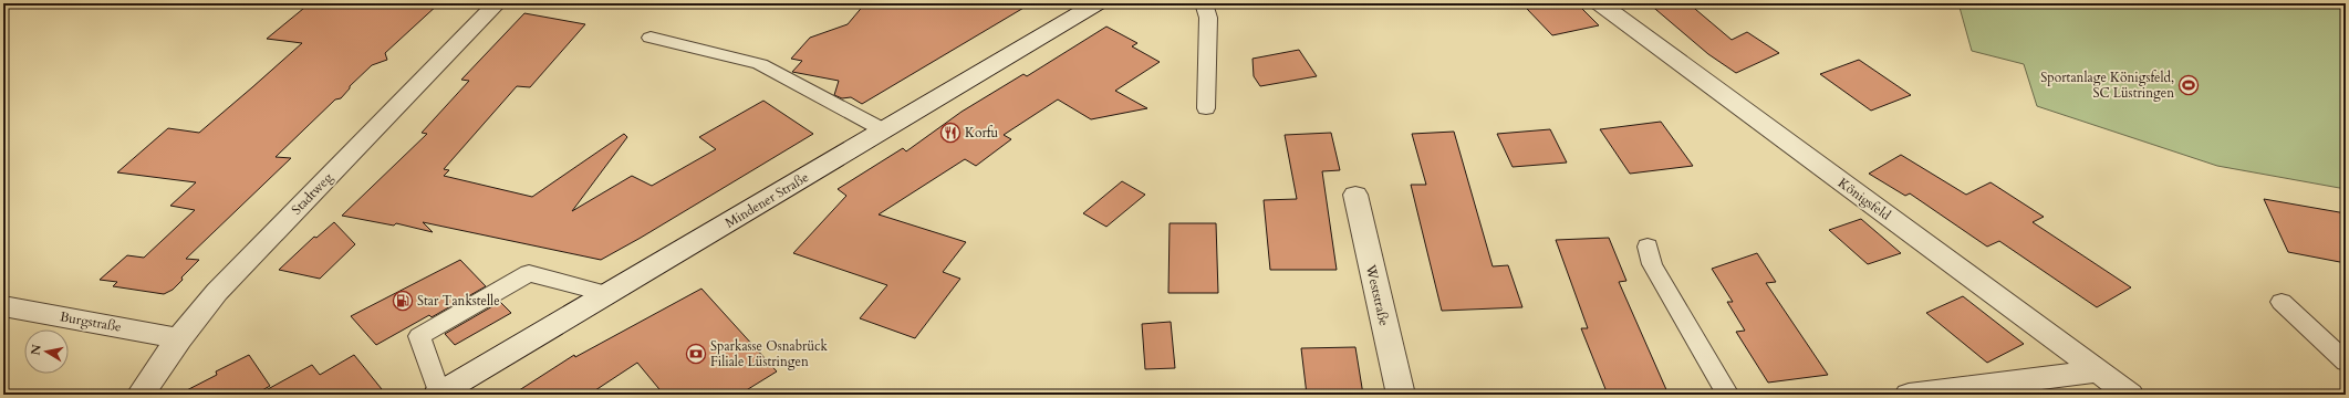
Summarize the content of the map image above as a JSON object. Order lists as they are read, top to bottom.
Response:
{
  "streets": {
    "street": [
      "Stadtweg",
      "Königsfeld",
      "Mindener Straße",
      "Weststraße",
      "Burgstraße"
    ]
  },
  "crossings": [
    ["Stadtweg", "Burgstraße"]
  ],
  "places": {
    "sports": ["Sportanlage Königsfeld, SC Lüstringen"],
    "restaurant": ["Korfu"],
    "fuel station": ["Star Tankstelle"],
    "bank": ["Sparkasse Osnabrück Filiale Lüstringen"]
  },
  "north": "left"
}
